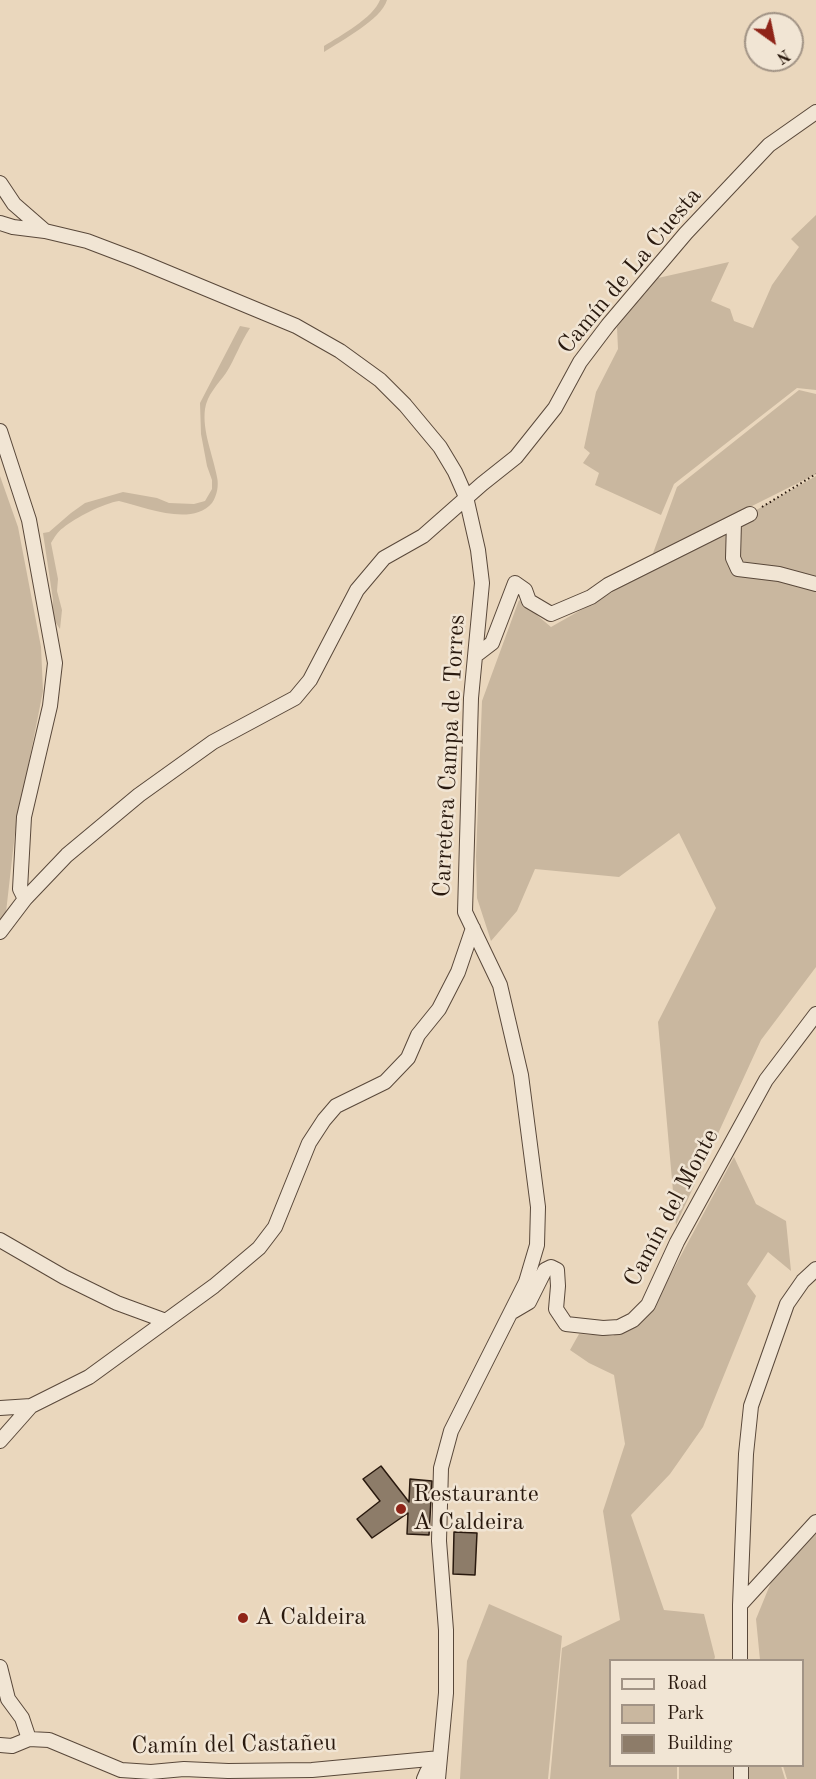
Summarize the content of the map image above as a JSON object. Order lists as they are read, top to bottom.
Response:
{
  "streets": {
    "street": [
      "Camín de La Cuesta",
      "Carretera Campa de Torres",
      "Camín del Monte",
      "Camín del Castañeu"
    ]
  },
  "crossings": [
    ["Camín de La Cuesta", "Carretera Campa de Torres"],
    ["Carretera Campa de Torres", "Camín del Monte"],
    ["Carretera Campa de Torres", "Camín del Castañeu"]
  ],
  "places": ["Restaurante A Caldeira", "A Caldeira"],
  "legend": ["Road", "Park", "Building"],
  "north": "bottom right"
}
